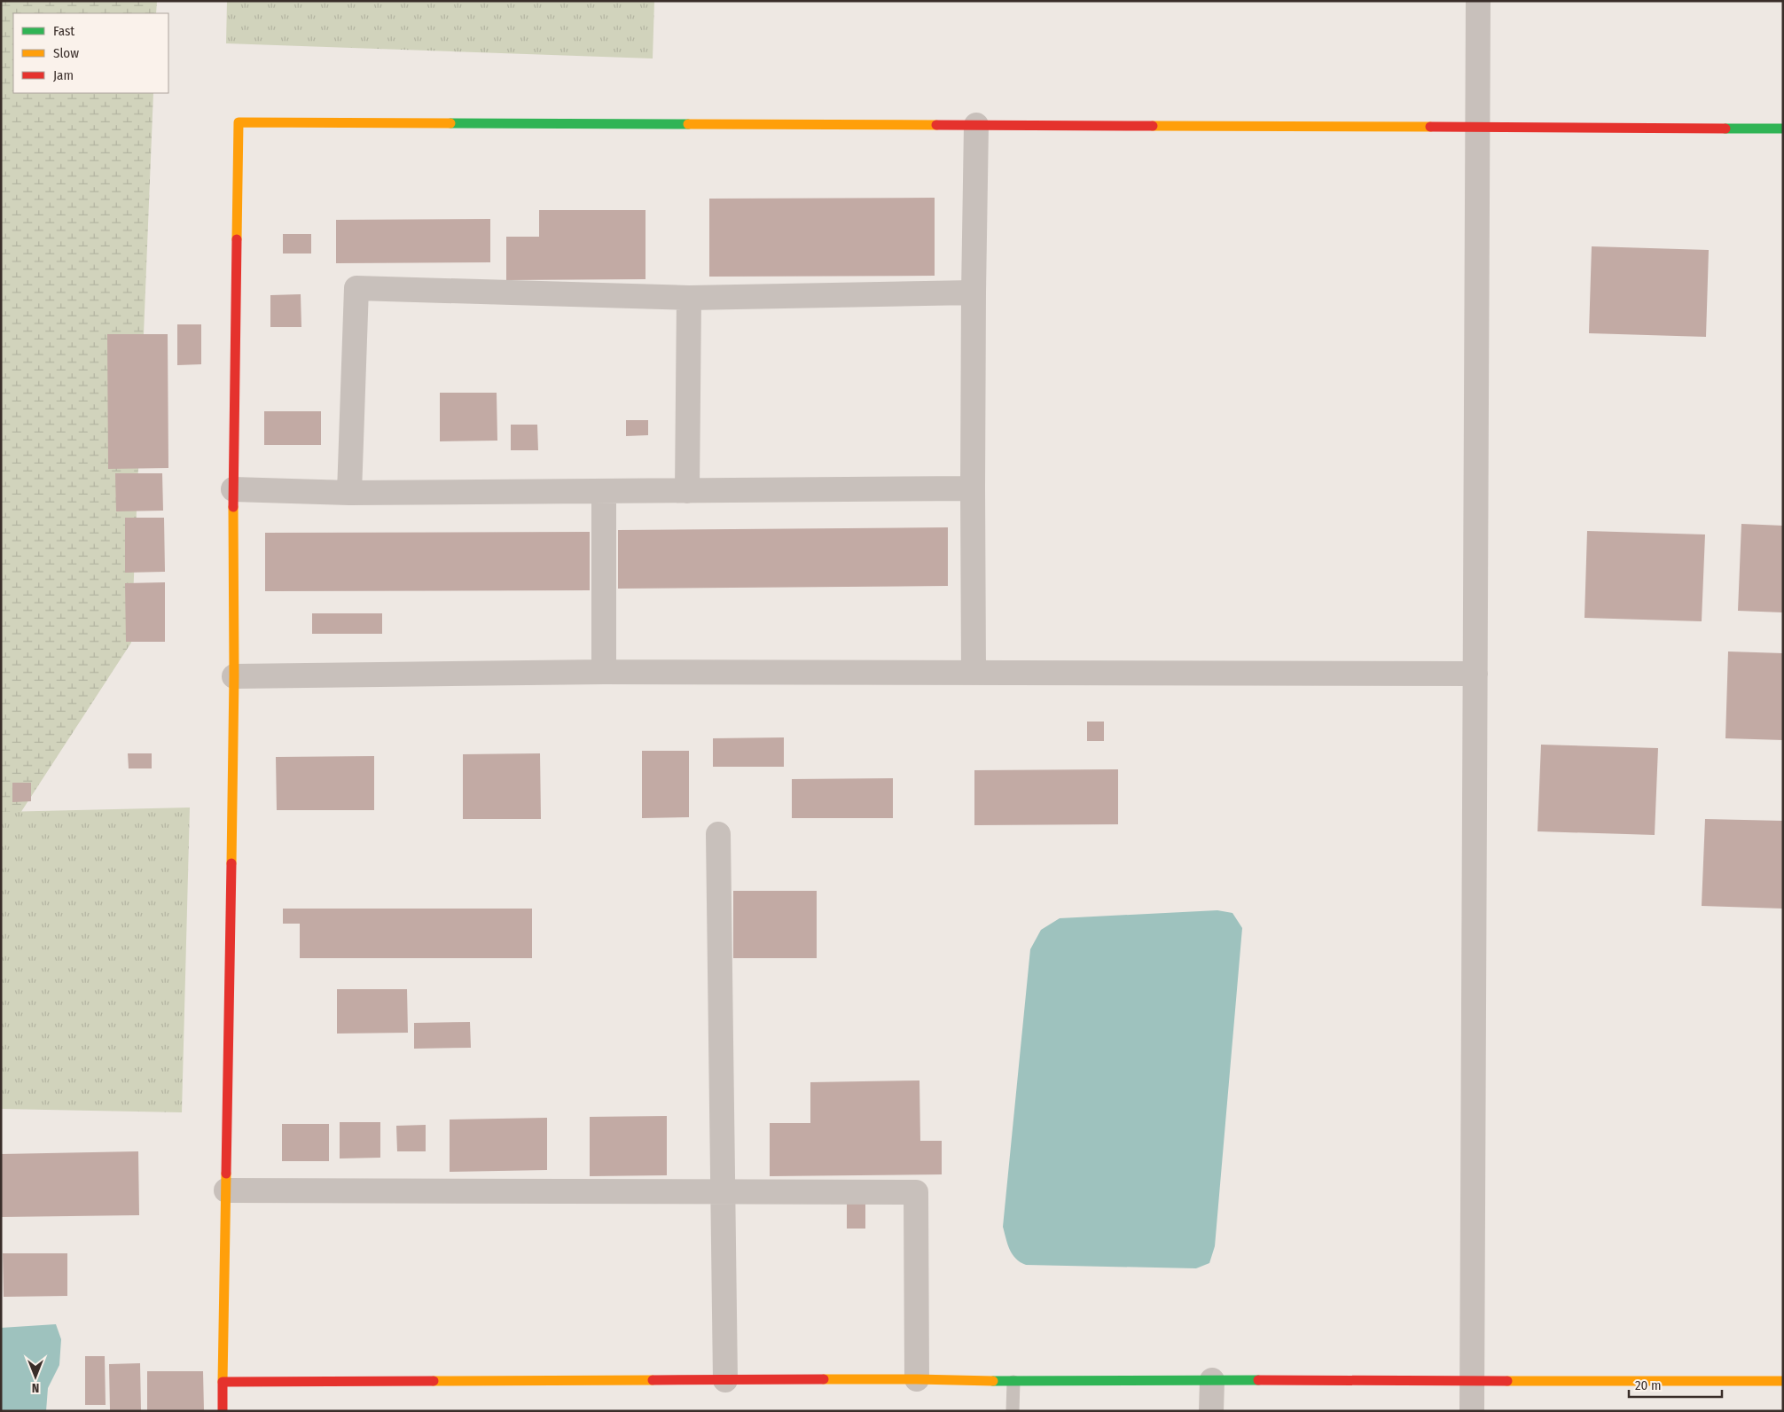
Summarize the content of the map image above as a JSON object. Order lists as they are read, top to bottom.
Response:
{
  "legend": ["Fast", "Slow", "Jam"],
  "scale_bar": "20 m",
  "north": "bottom"
}
